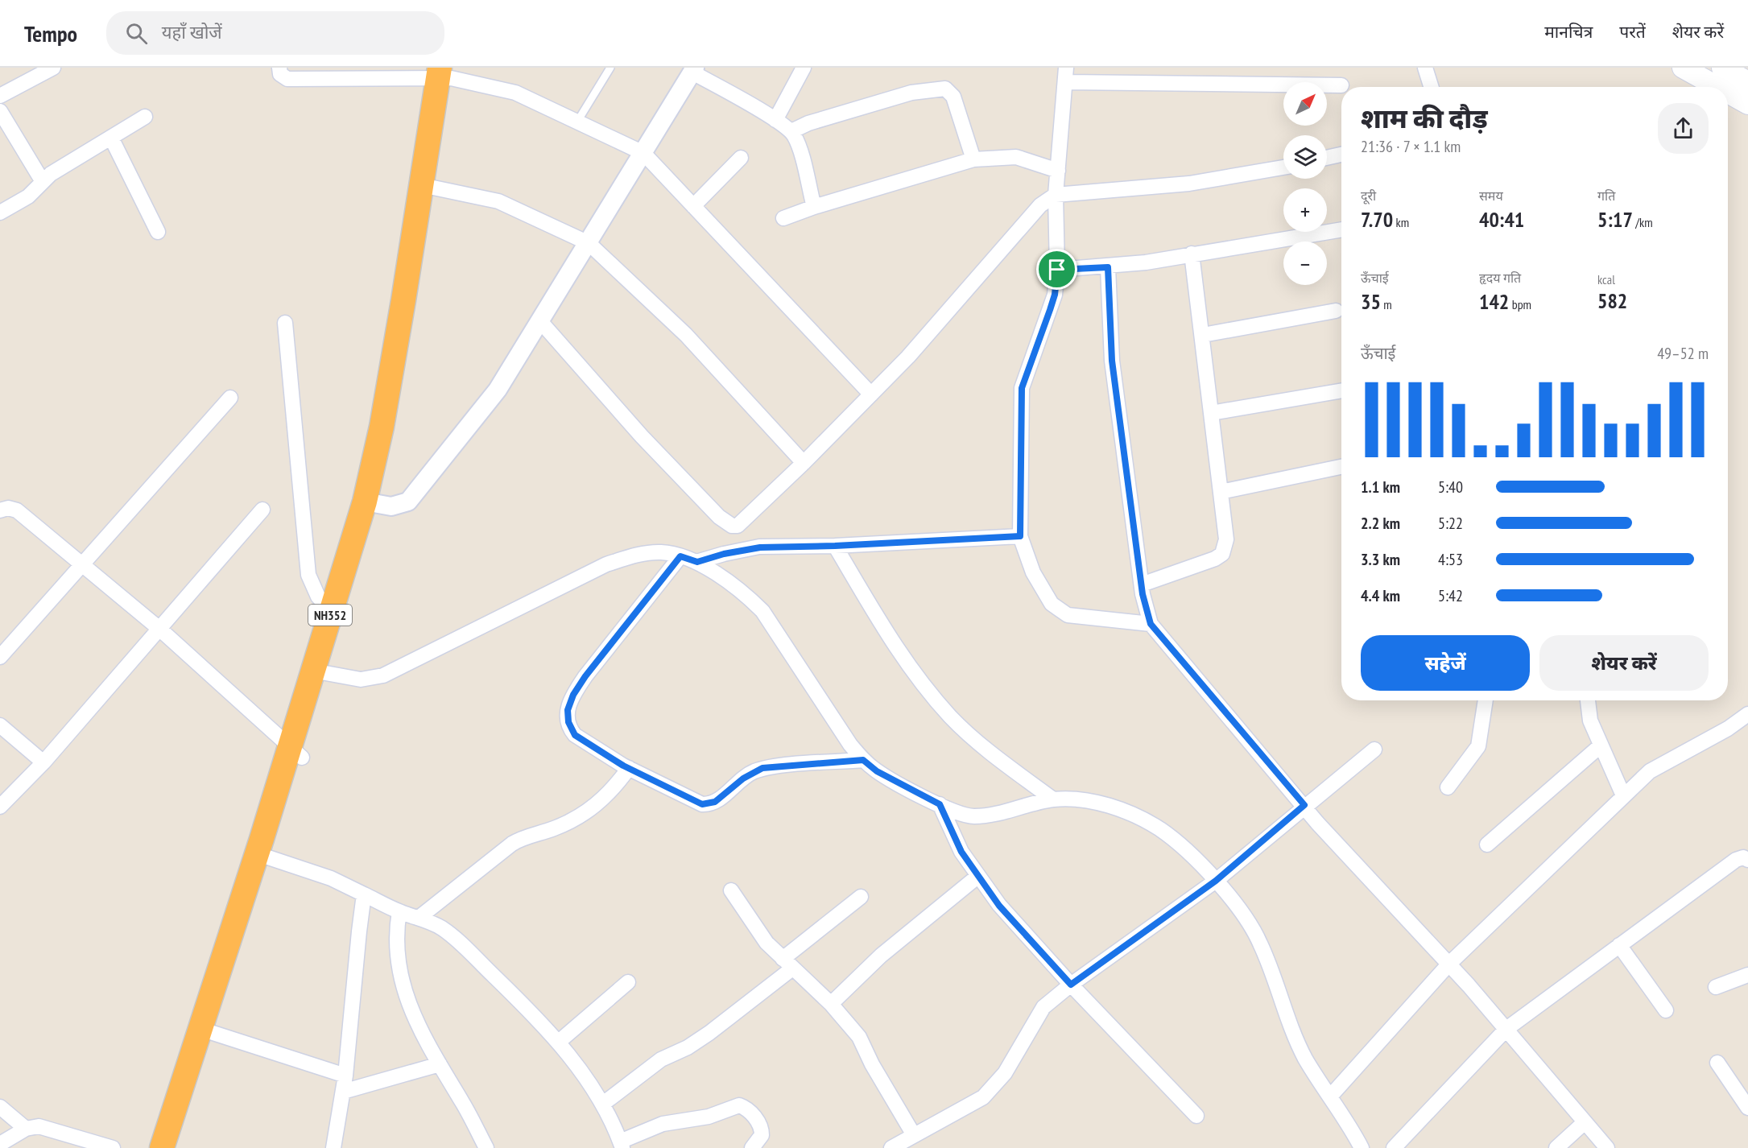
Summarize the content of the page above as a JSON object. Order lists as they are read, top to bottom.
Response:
{
  "streets": {
    "highway": ["NH352"]
  },
  "north": "top right",
  "page": {
    "header": "Tempo",
    "search": "यहाँ खोजें",
    "nav": ["मानचित्र", "परतें", "शेयर करें"],
    "map_buttons": ["+", "−"],
    "heading": ["शाम की दौड़", "21:36 · 7 × 1.1 km"],
    "stats": [
      ["दूरी", "7.70 km"],
      ["समय", "40:41"],
      ["गति", "5:17 /km"],
      ["ऊँचाई", "35 m"],
      ["हृदय गति", "142 bpm"],
      ["kcal", "582"]
    ],
    "chart": ["ऊँचाई", "49–52 m"],
    "list": [
      {
        "name": "1.1 km",
        "note": "5:40"
      },
      {
        "name": "2.2 km",
        "note": "5:22"
      },
      {
        "name": "3.3 km",
        "note": "4:53"
      },
      {
        "name": "4.4 km",
        "note": "5:42"
      }
    ],
    "buttons": ["सहेजें", "शेयर करें"]
  }
}
